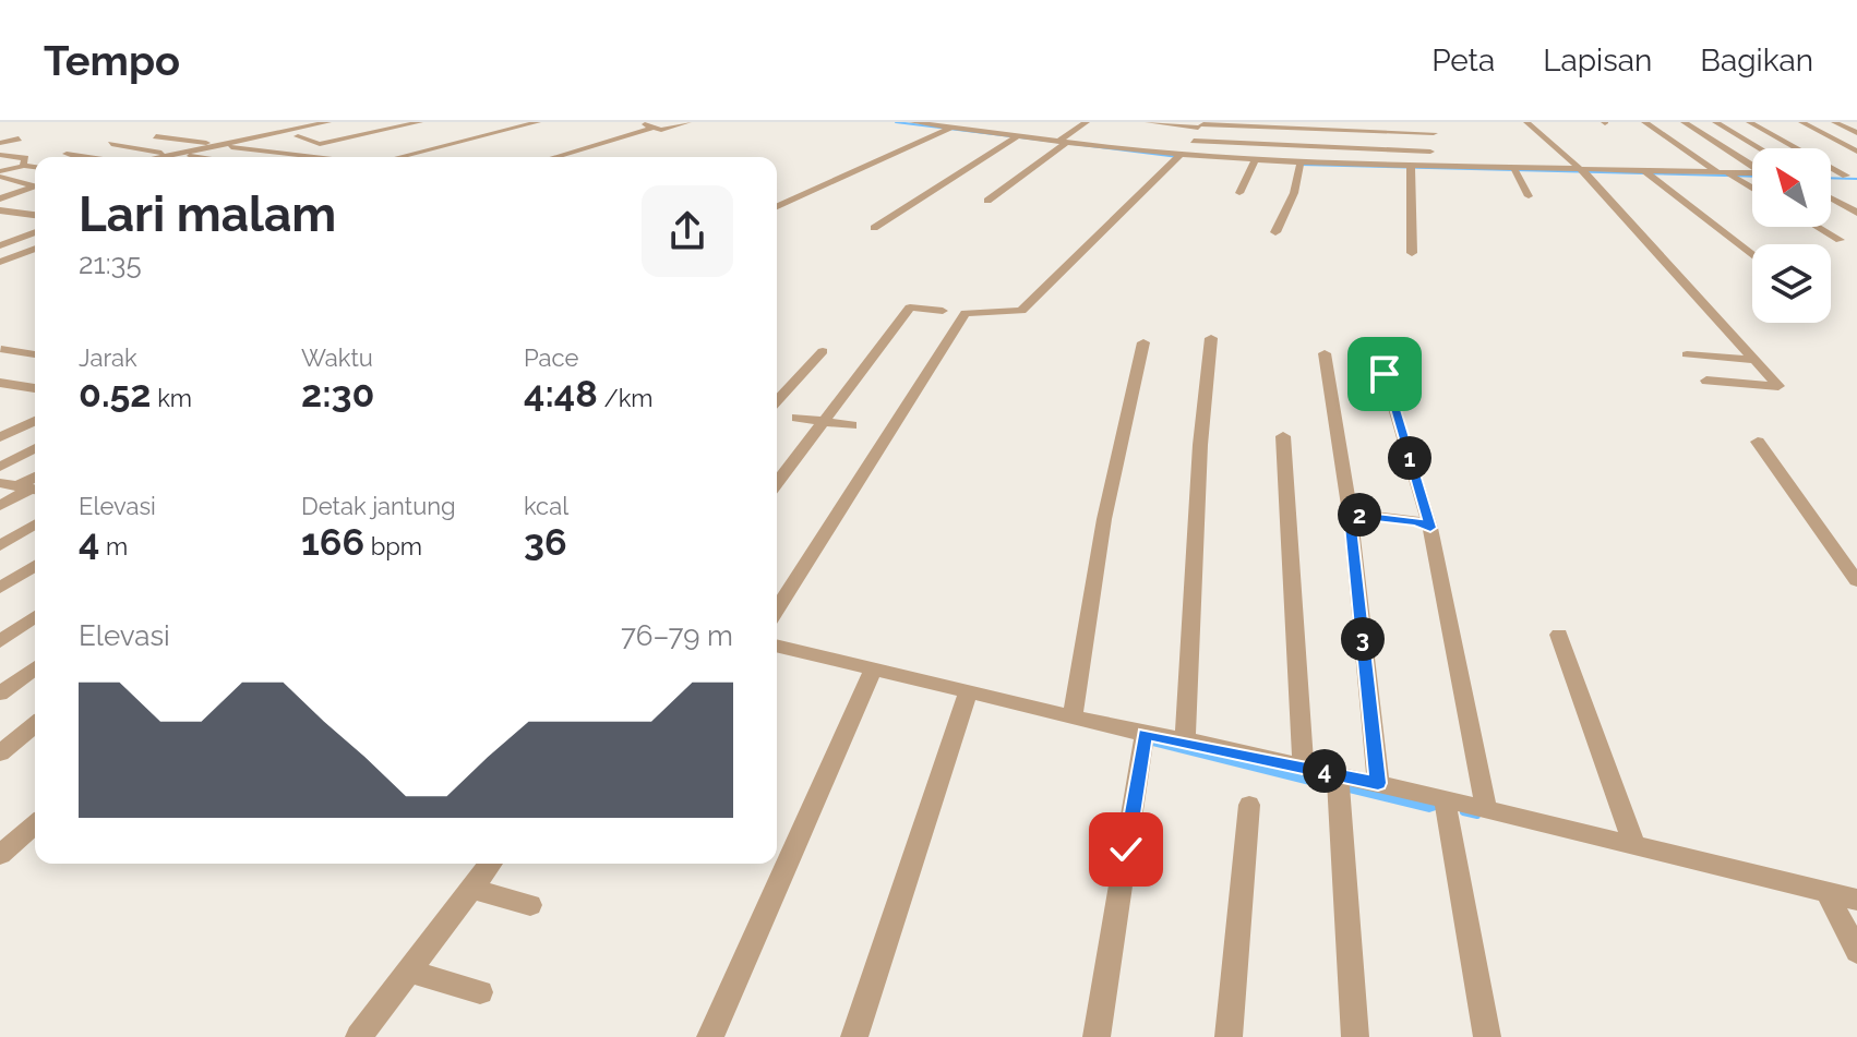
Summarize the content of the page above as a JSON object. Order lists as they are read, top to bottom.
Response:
{
  "north": "top left",
  "page": {
    "header": "Tempo",
    "nav": ["Peta", "Lapisan", "Bagikan"],
    "heading": ["Lari malam", "21:35"],
    "stats": [
      ["Jarak", "0.52 km"],
      ["Waktu", "2:30"],
      ["Pace", "4:48 /km"],
      ["Elevasi", "4 m"],
      ["Detak jantung", "166 bpm"],
      ["kcal", "36"]
    ],
    "pins": [
      "1",
      "2",
      "3",
      "4"
    ],
    "chart": ["Elevasi", "76–79 m"]
  }
}
